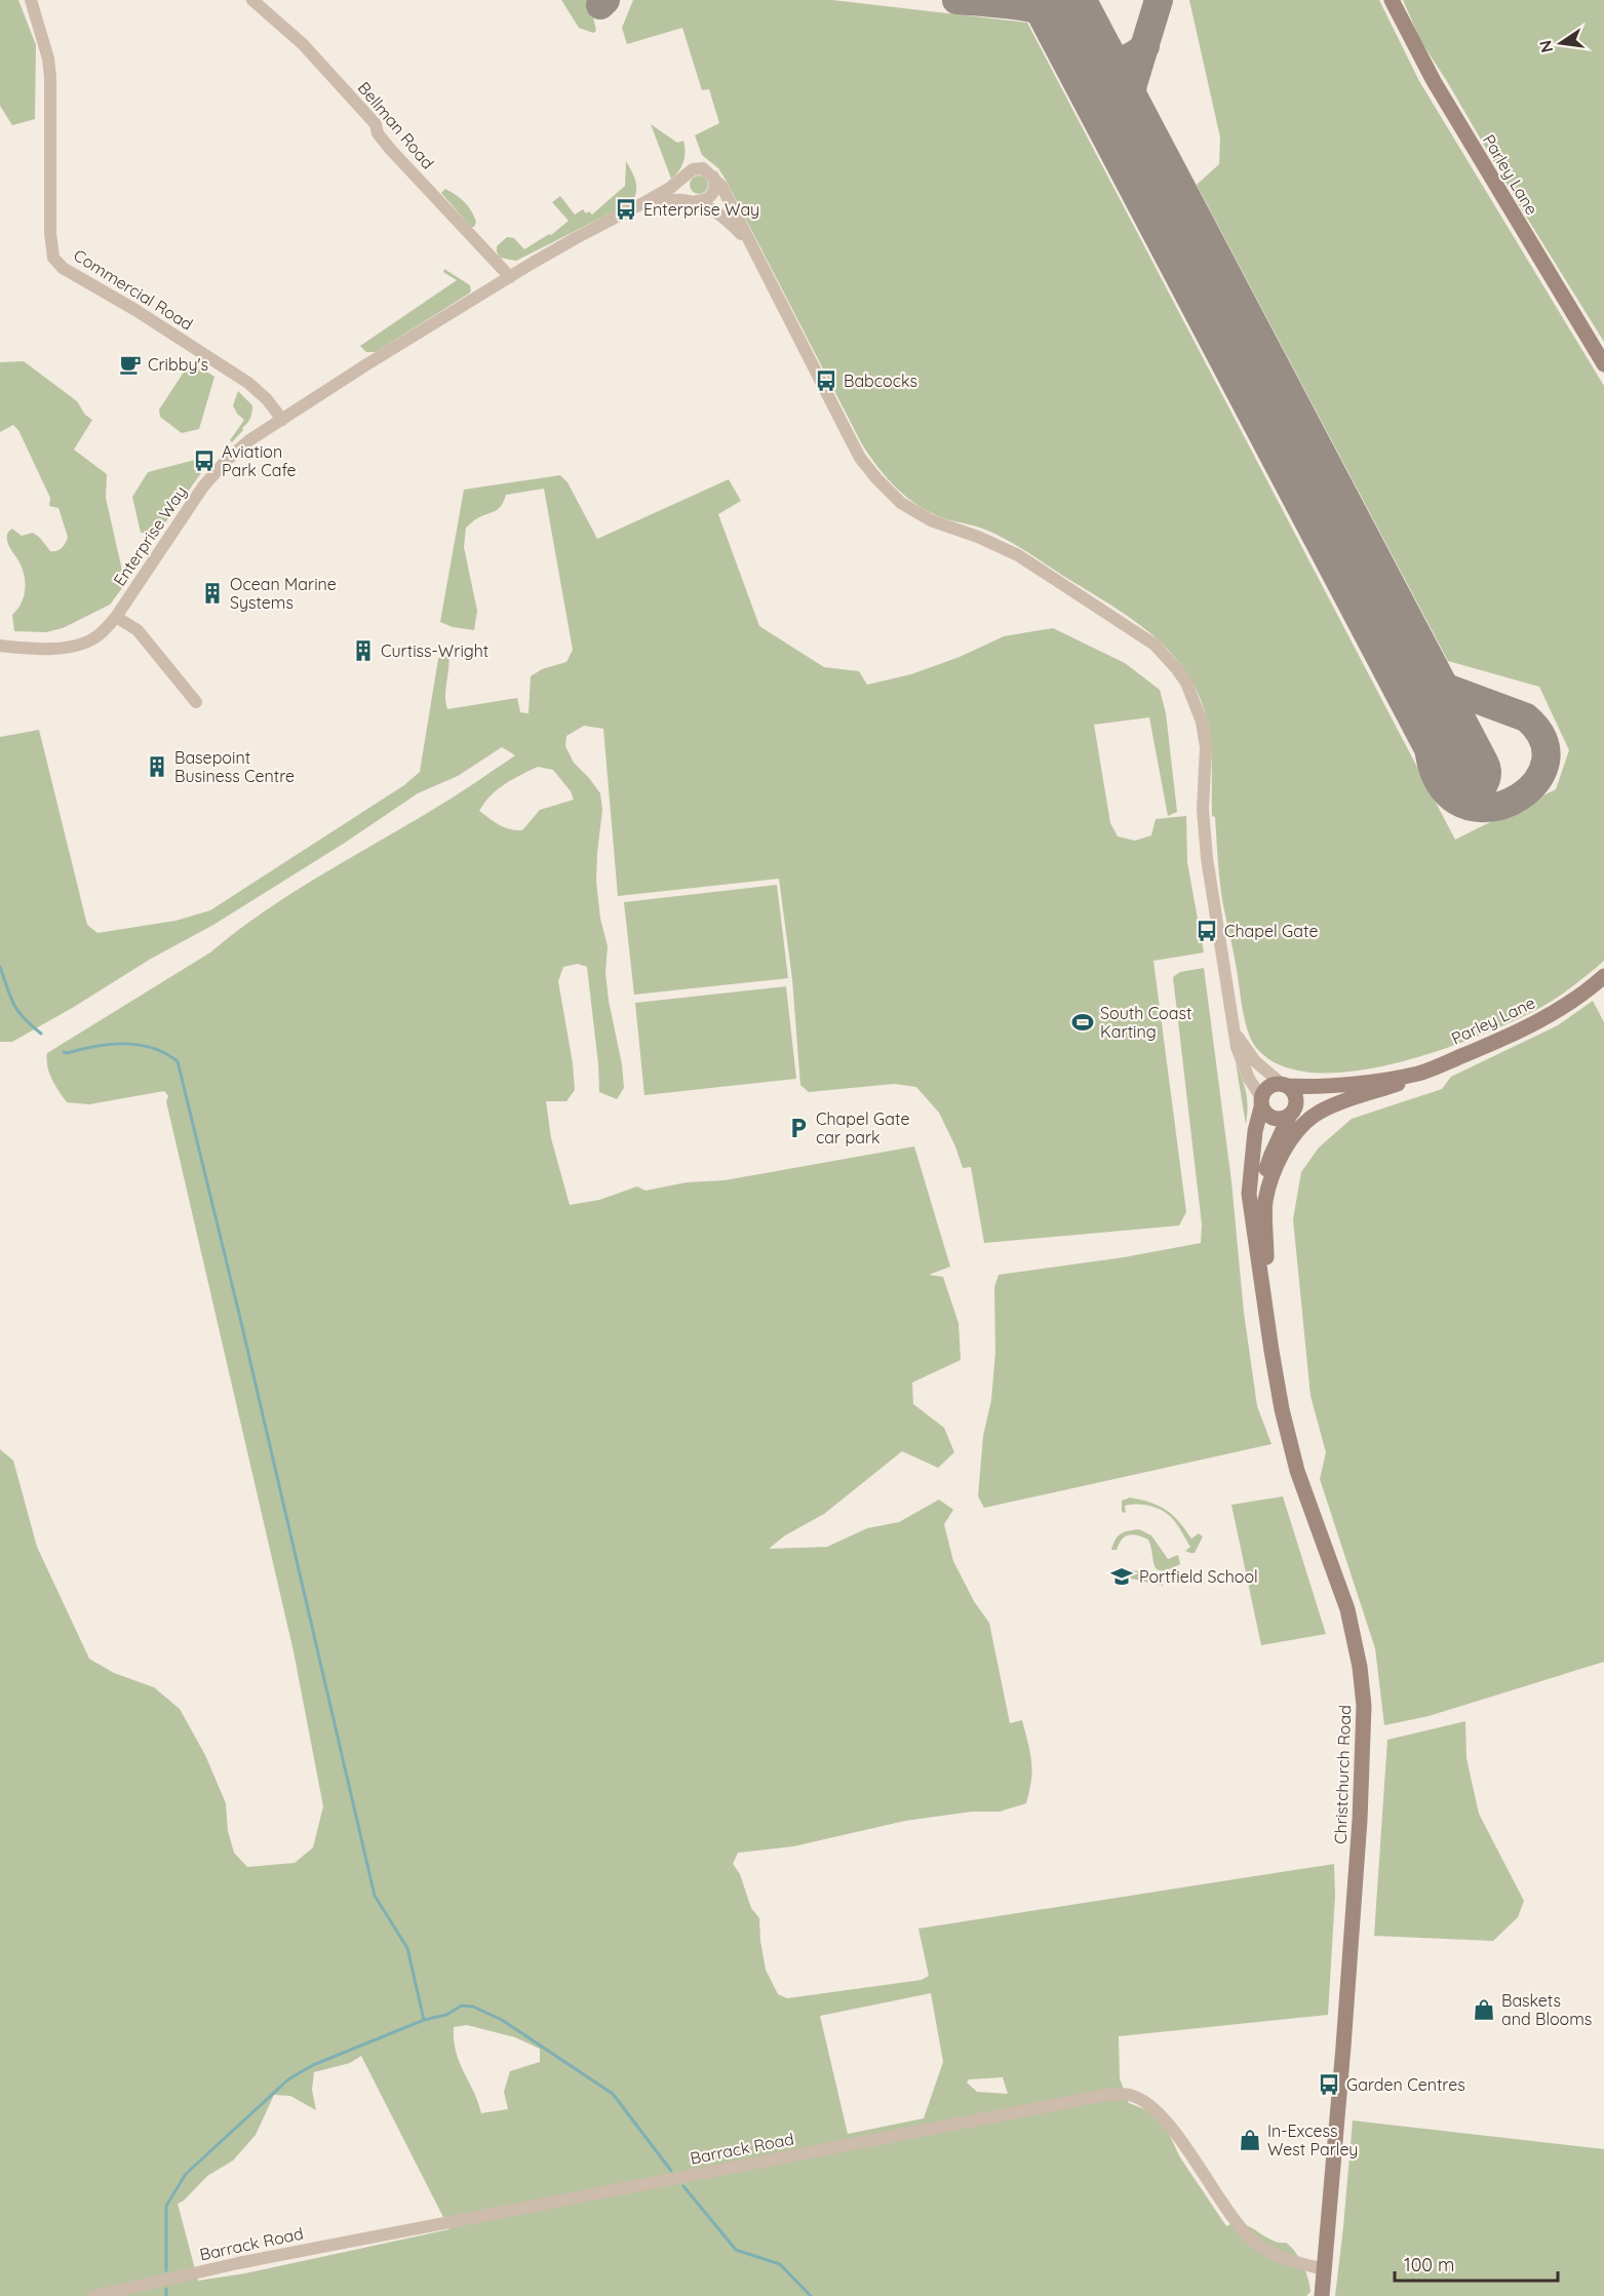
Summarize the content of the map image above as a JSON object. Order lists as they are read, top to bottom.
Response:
{
  "streets": {
    "main road": ["Parley Lane", "Christchurch Road"],
    "street": [
      "Bellman Road",
      "Commercial Road",
      "Enterprise Way",
      "Barrack Road"
    ]
  },
  "crossings": [
    ["Bellman Road", "Enterprise Way"],
    ["Parley Lane", "Christchurch Road"],
    ["Commercial Road", "Enterprise Way"],
    ["Christchurch Road", "Barrack Road"]
  ],
  "places": {
    "bus stop": [
      "Enterprise Way",
      "Babcocks",
      "Aviation Park Cafe",
      "Chapel Gate",
      "Garden Centres"
    ],
    "cafe": ["Cribby's"],
    "building": ["Ocean Marine Systems", "Curtiss-Wright", "Basepoint Business Centre"],
    "sports": ["South Coast Karting"],
    "parking": ["Chapel Gate car park"],
    "school or university": ["Portfield School"],
    "shop": ["Baskets and Blooms", "In-Excess West Parley"]
  },
  "scale_bar": "100 m",
  "north": "left"
}
